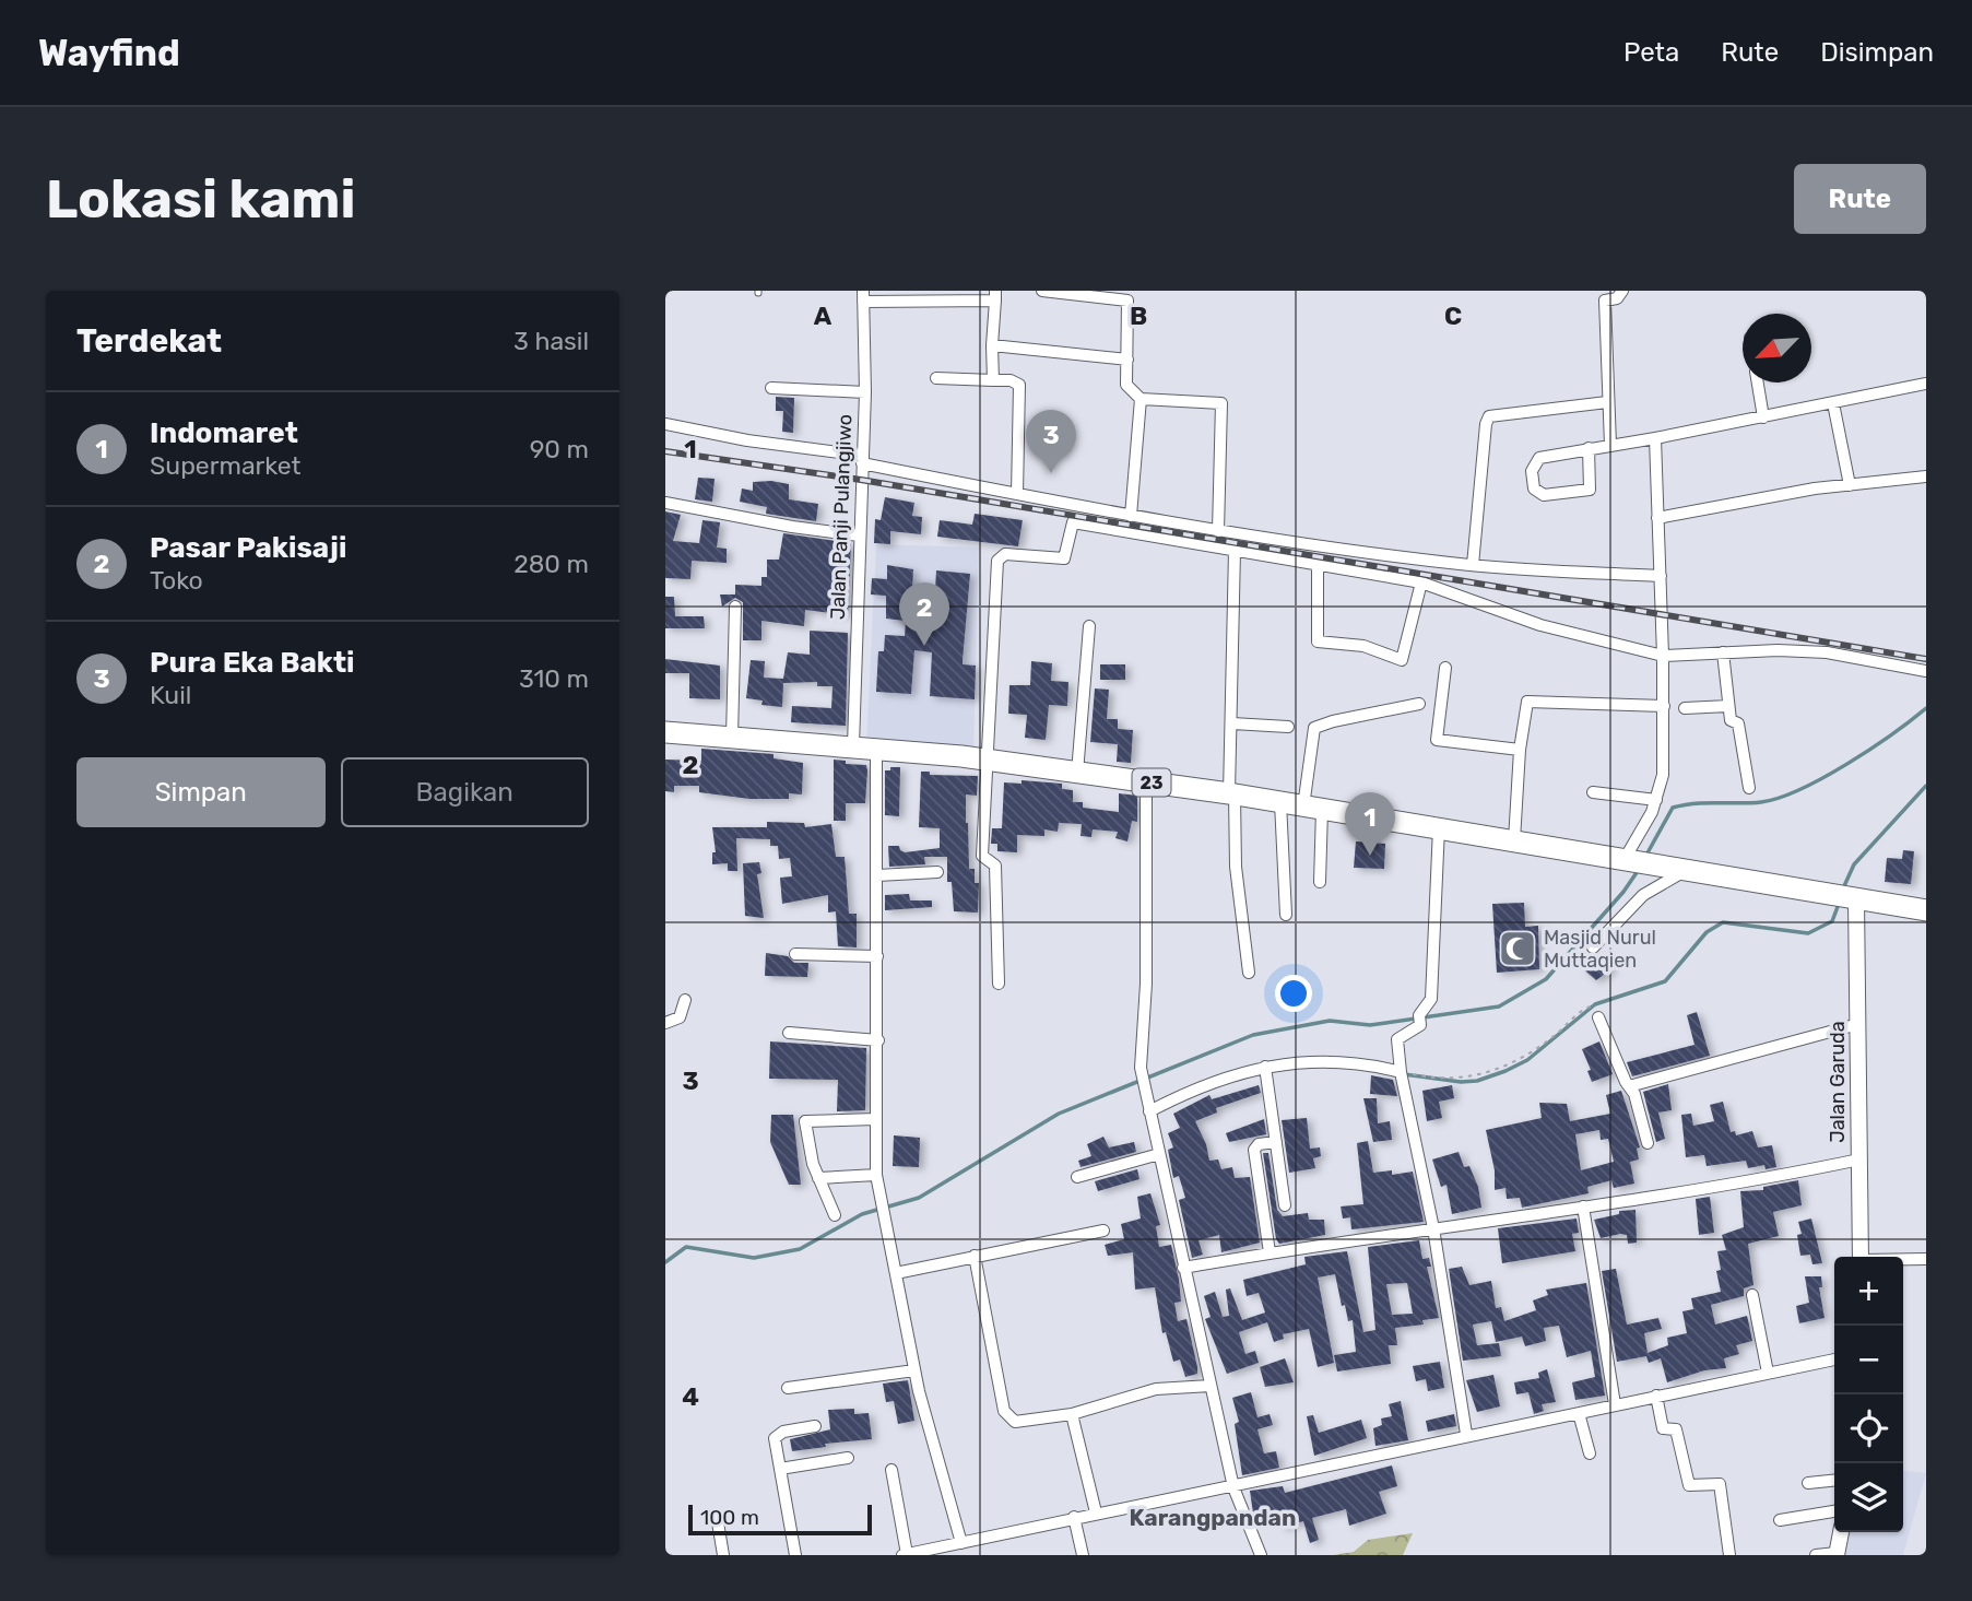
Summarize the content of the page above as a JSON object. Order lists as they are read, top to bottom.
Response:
{
  "streets": {
    "highway": ["23"],
    "street": ["Jalan Panji Pulangjiwo", "Jalan Garuda"]
  },
  "crossings": [
    ["Jalan Panji Pulangjiwo", "23"],
    ["23", "Jalan Garuda"]
  ],
  "districts": ["Karangpandan"],
  "places": {
    "mosque": ["Masjid Nurul Muttaqien"]
  },
  "scale_bar": "100 m",
  "north": "bottom left",
  "page": {
    "header": "Wayfind",
    "nav": ["Peta", "Rute", "Disimpan"],
    "buttons": [
      "Rute",
      ["Simpan", "Bagikan"]
    ],
    "title": "Lokasi kami",
    "heading": ["Terdekat", "3 hasil"],
    "list": [
      {
        "mark": "1",
        "name": "Indomaret",
        "note": "Supermarket",
        "value": "90 m"
      },
      {
        "mark": "2",
        "name": "Pasar Pakisaji",
        "note": "Toko",
        "value": "280 m"
      },
      {
        "mark": "3",
        "name": "Pura Eka Bakti",
        "note": "Kuil",
        "value": "310 m"
      }
    ],
    "pins": ["3", "2", "1"],
    "map_buttons": ["+", "−"],
    "scale": "100 m"
  },
  "grid": {
    "columns": ["A", "B", "C"],
    "rows": [
      "1",
      "2",
      "3",
      "4"
    ]
  }
}
